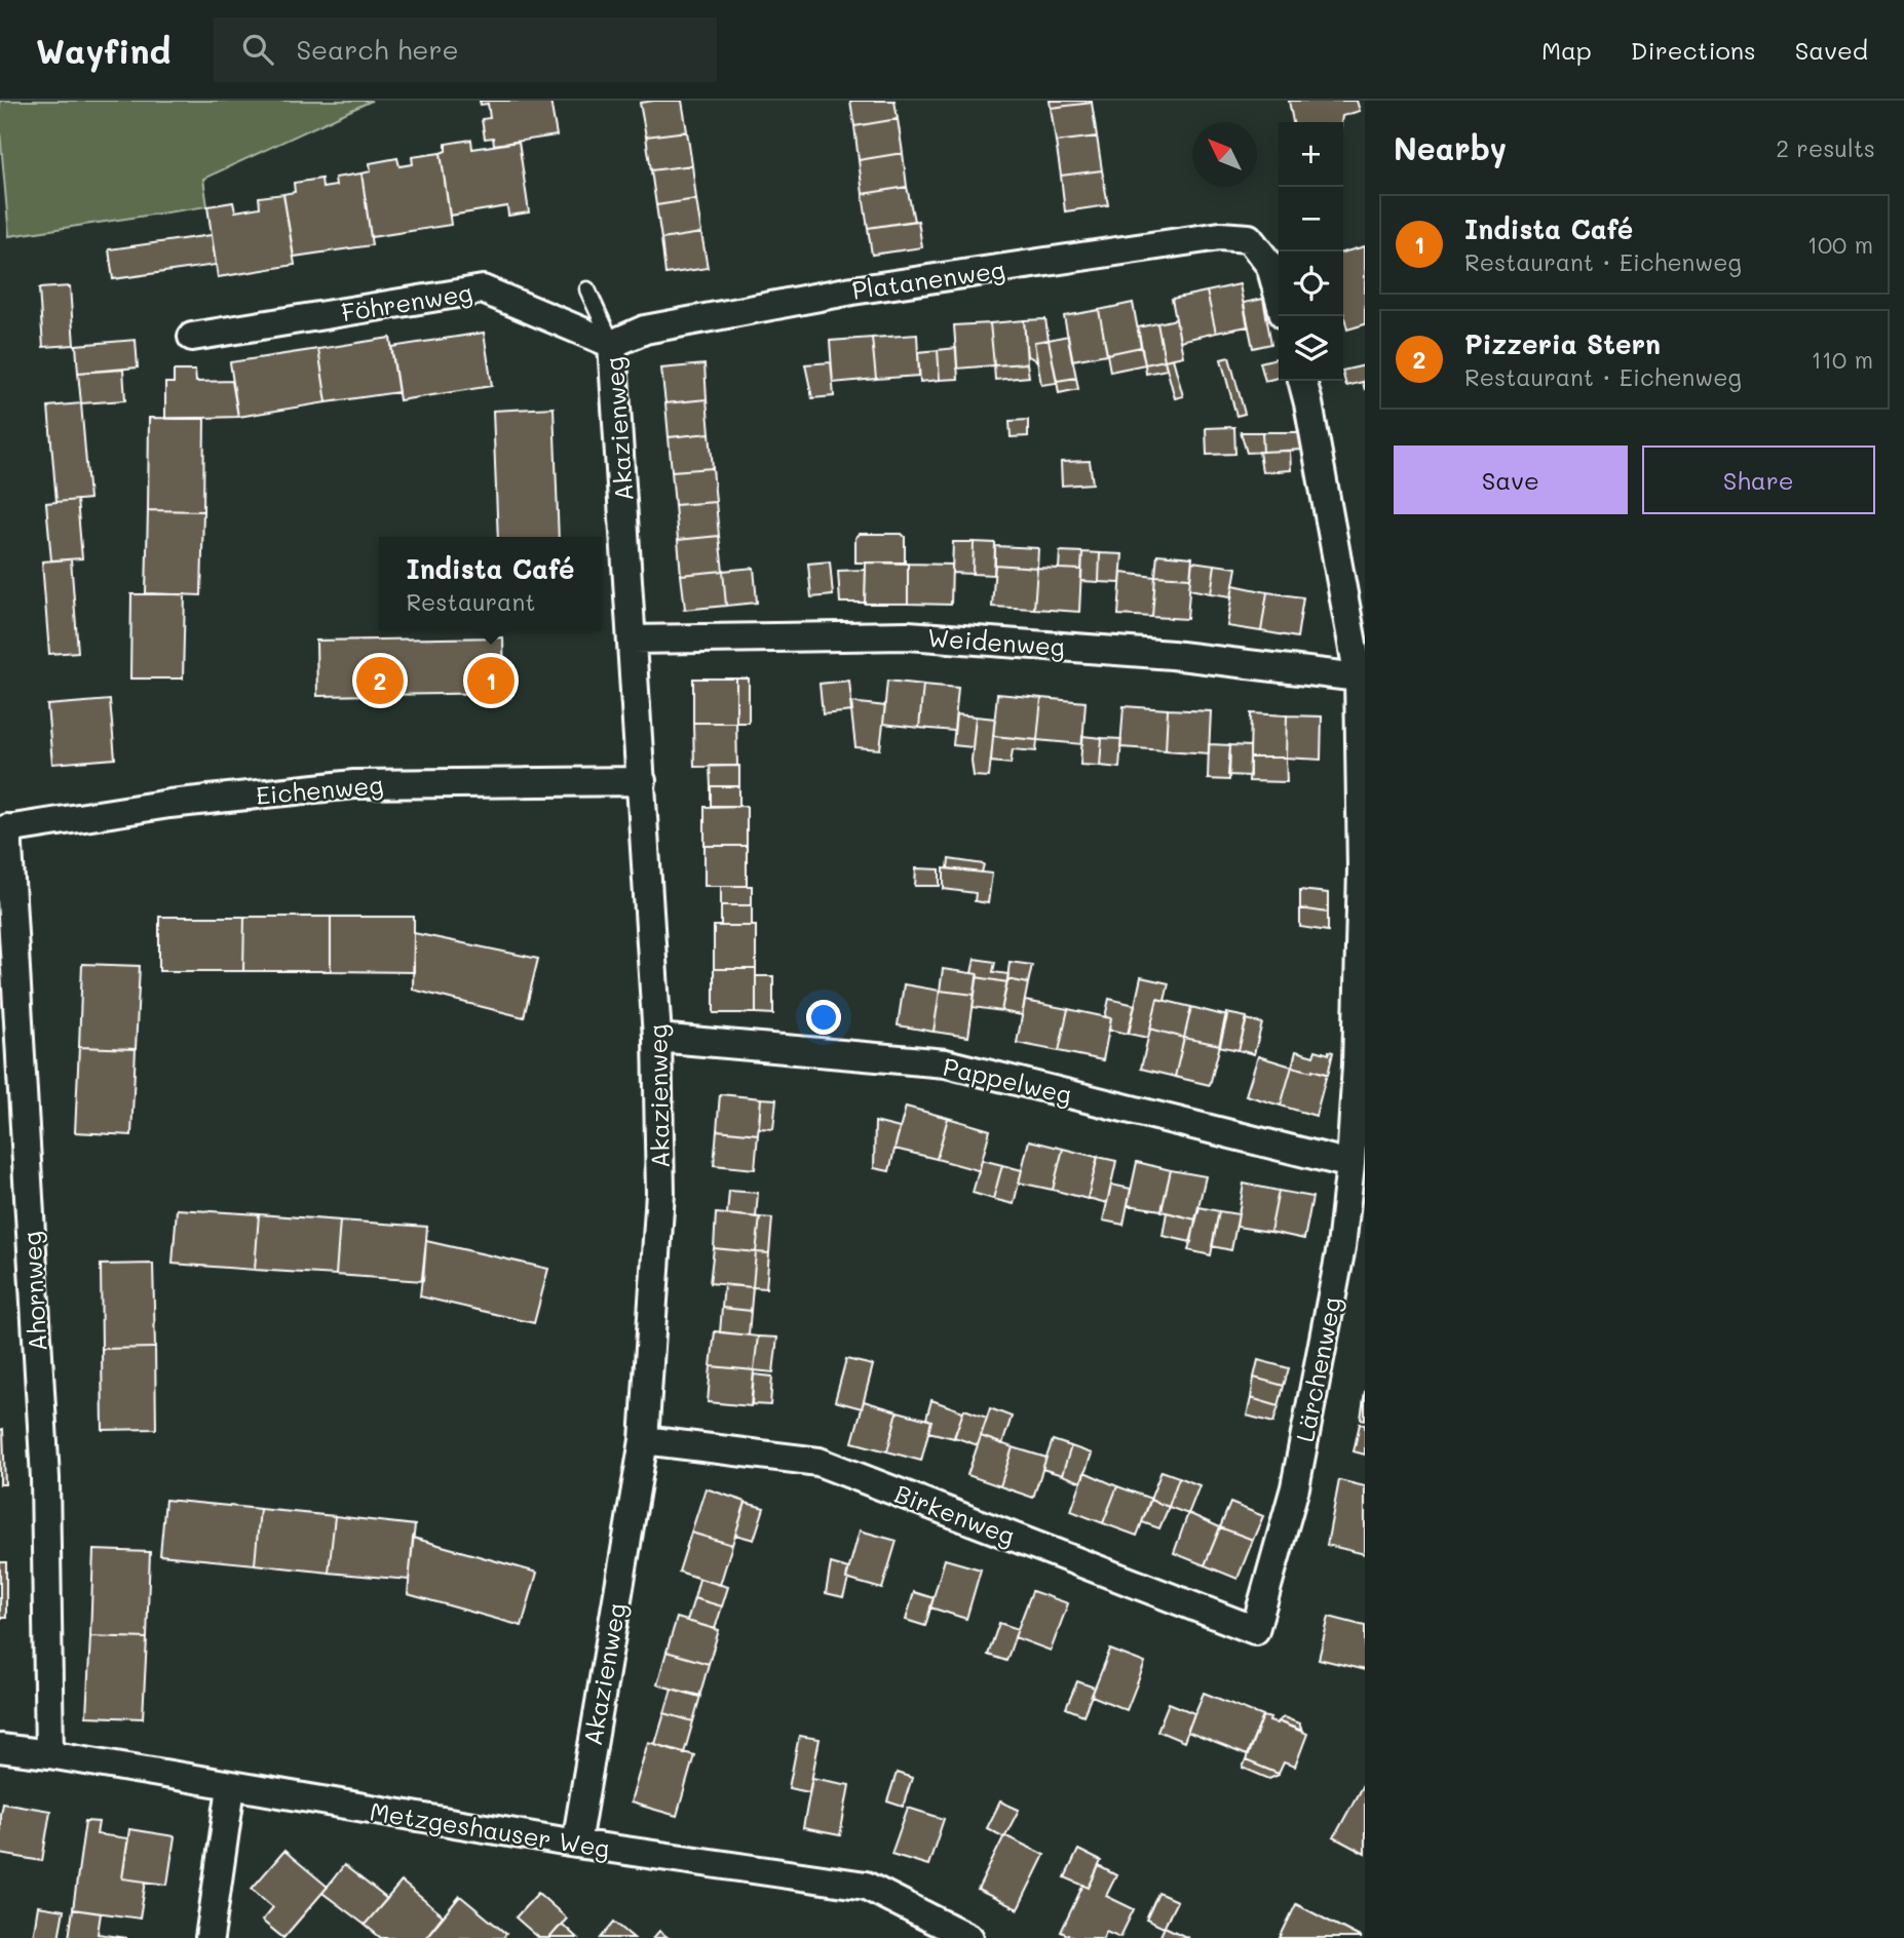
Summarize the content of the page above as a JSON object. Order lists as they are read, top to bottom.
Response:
{
  "streets": {
    "street": [
      "Platanenweg",
      "Föhrenweg",
      "Akazienweg",
      "Weidenweg",
      "Eichenweg",
      "Pappelweg",
      "Ahornweg",
      "Lärchenweg",
      "Birkenweg",
      "Metzgeshauser Weg"
    ]
  },
  "crossings": [
    ["Platanenweg", "Föhrenweg"],
    ["Platanenweg", "Akazienweg"],
    ["Föhrenweg", "Akazienweg"],
    ["Akazienweg", "Weidenweg"],
    ["Akazienweg", "Eichenweg"],
    ["Akazienweg", "Pappelweg"],
    ["Akazienweg", "Birkenweg"],
    ["Akazienweg", "Metzgeshauser Weg"],
    ["Weidenweg", "Lärchenweg"],
    ["Eichenweg", "Ahornweg"],
    ["Pappelweg", "Lärchenweg"],
    ["Ahornweg", "Metzgeshauser Weg"],
    ["Lärchenweg", "Birkenweg"]
  ],
  "north": "top left",
  "page": {
    "header": "Wayfind",
    "search": "Search here",
    "nav": ["Map", "Directions", "Saved"],
    "heading": ["Nearby", "2 results"],
    "map_buttons": ["+", "−"],
    "list": [
      {
        "mark": "1",
        "name": "Indista Café",
        "note": "Restaurant · Eichenweg",
        "value": "100 m"
      },
      {
        "mark": "2",
        "name": "Pizzeria Stern",
        "note": "Restaurant · Eichenweg",
        "value": "110 m"
      }
    ],
    "buttons": ["Save", "Share"],
    "popup": ["Indista Café", "Restaurant"],
    "pins": ["1", "2"]
  }
}
